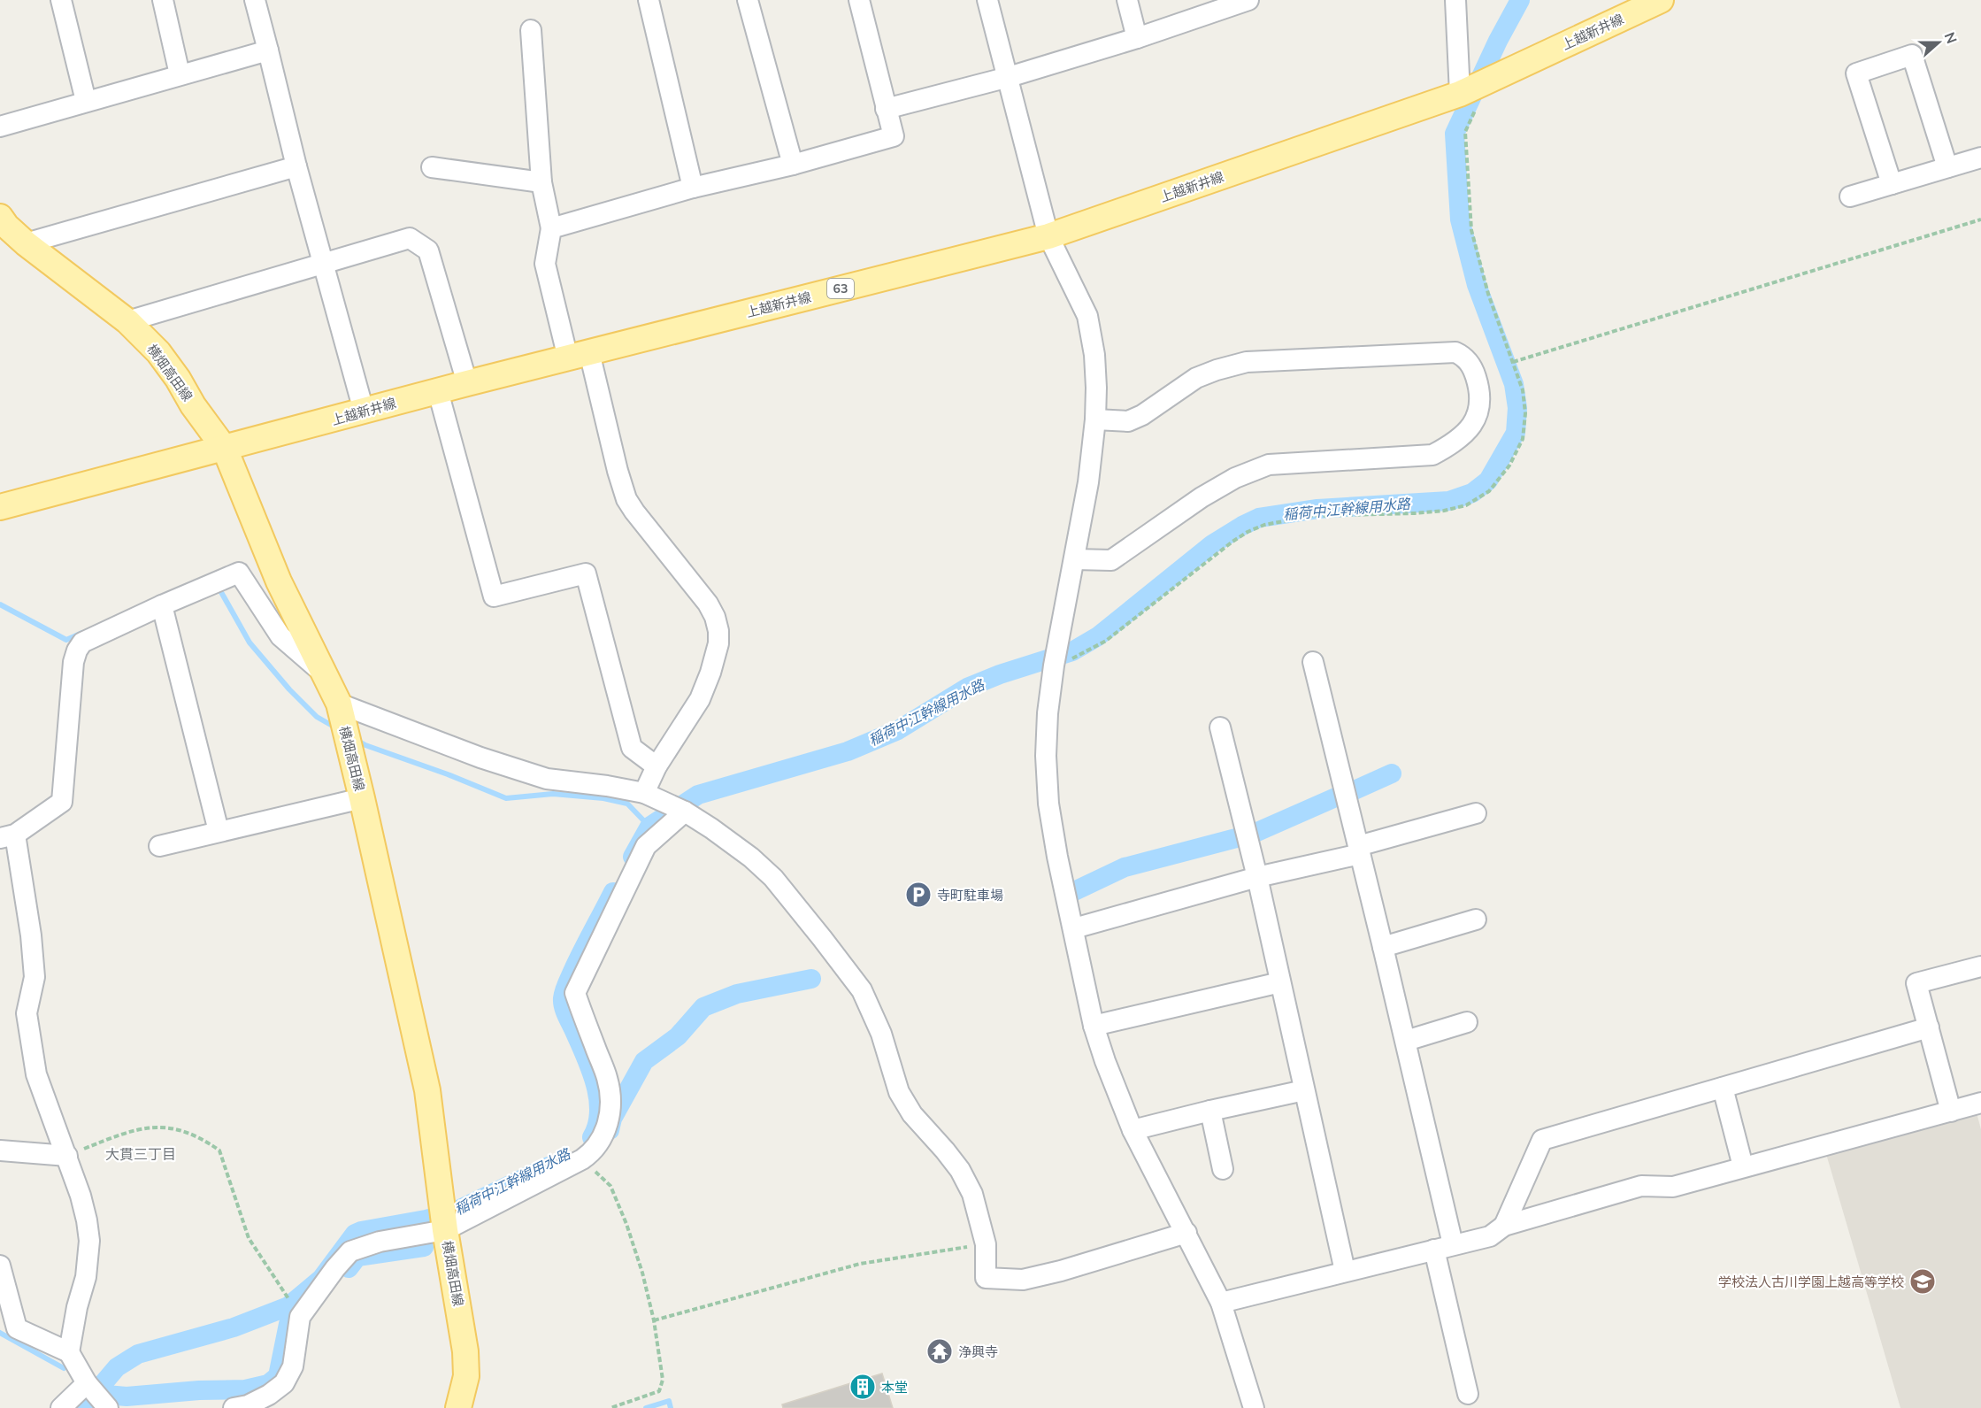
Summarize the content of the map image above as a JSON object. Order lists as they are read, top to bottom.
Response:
{
  "streets": {
    "main road": ["上越新井線", "63", "横畑高田線"]
  },
  "crossings": [
    ["上越新井線", "横畑高田線"]
  ],
  "districts": ["大貫三丁目"],
  "water": ["稲荷中江幹線用水路"],
  "places": {
    "parking": ["寺町駐車場"],
    "school or university": ["学校法人古川学園上越高等学校"],
    "temple": ["浄興寺"],
    "building": ["本堂"]
  },
  "north": "right"
}
